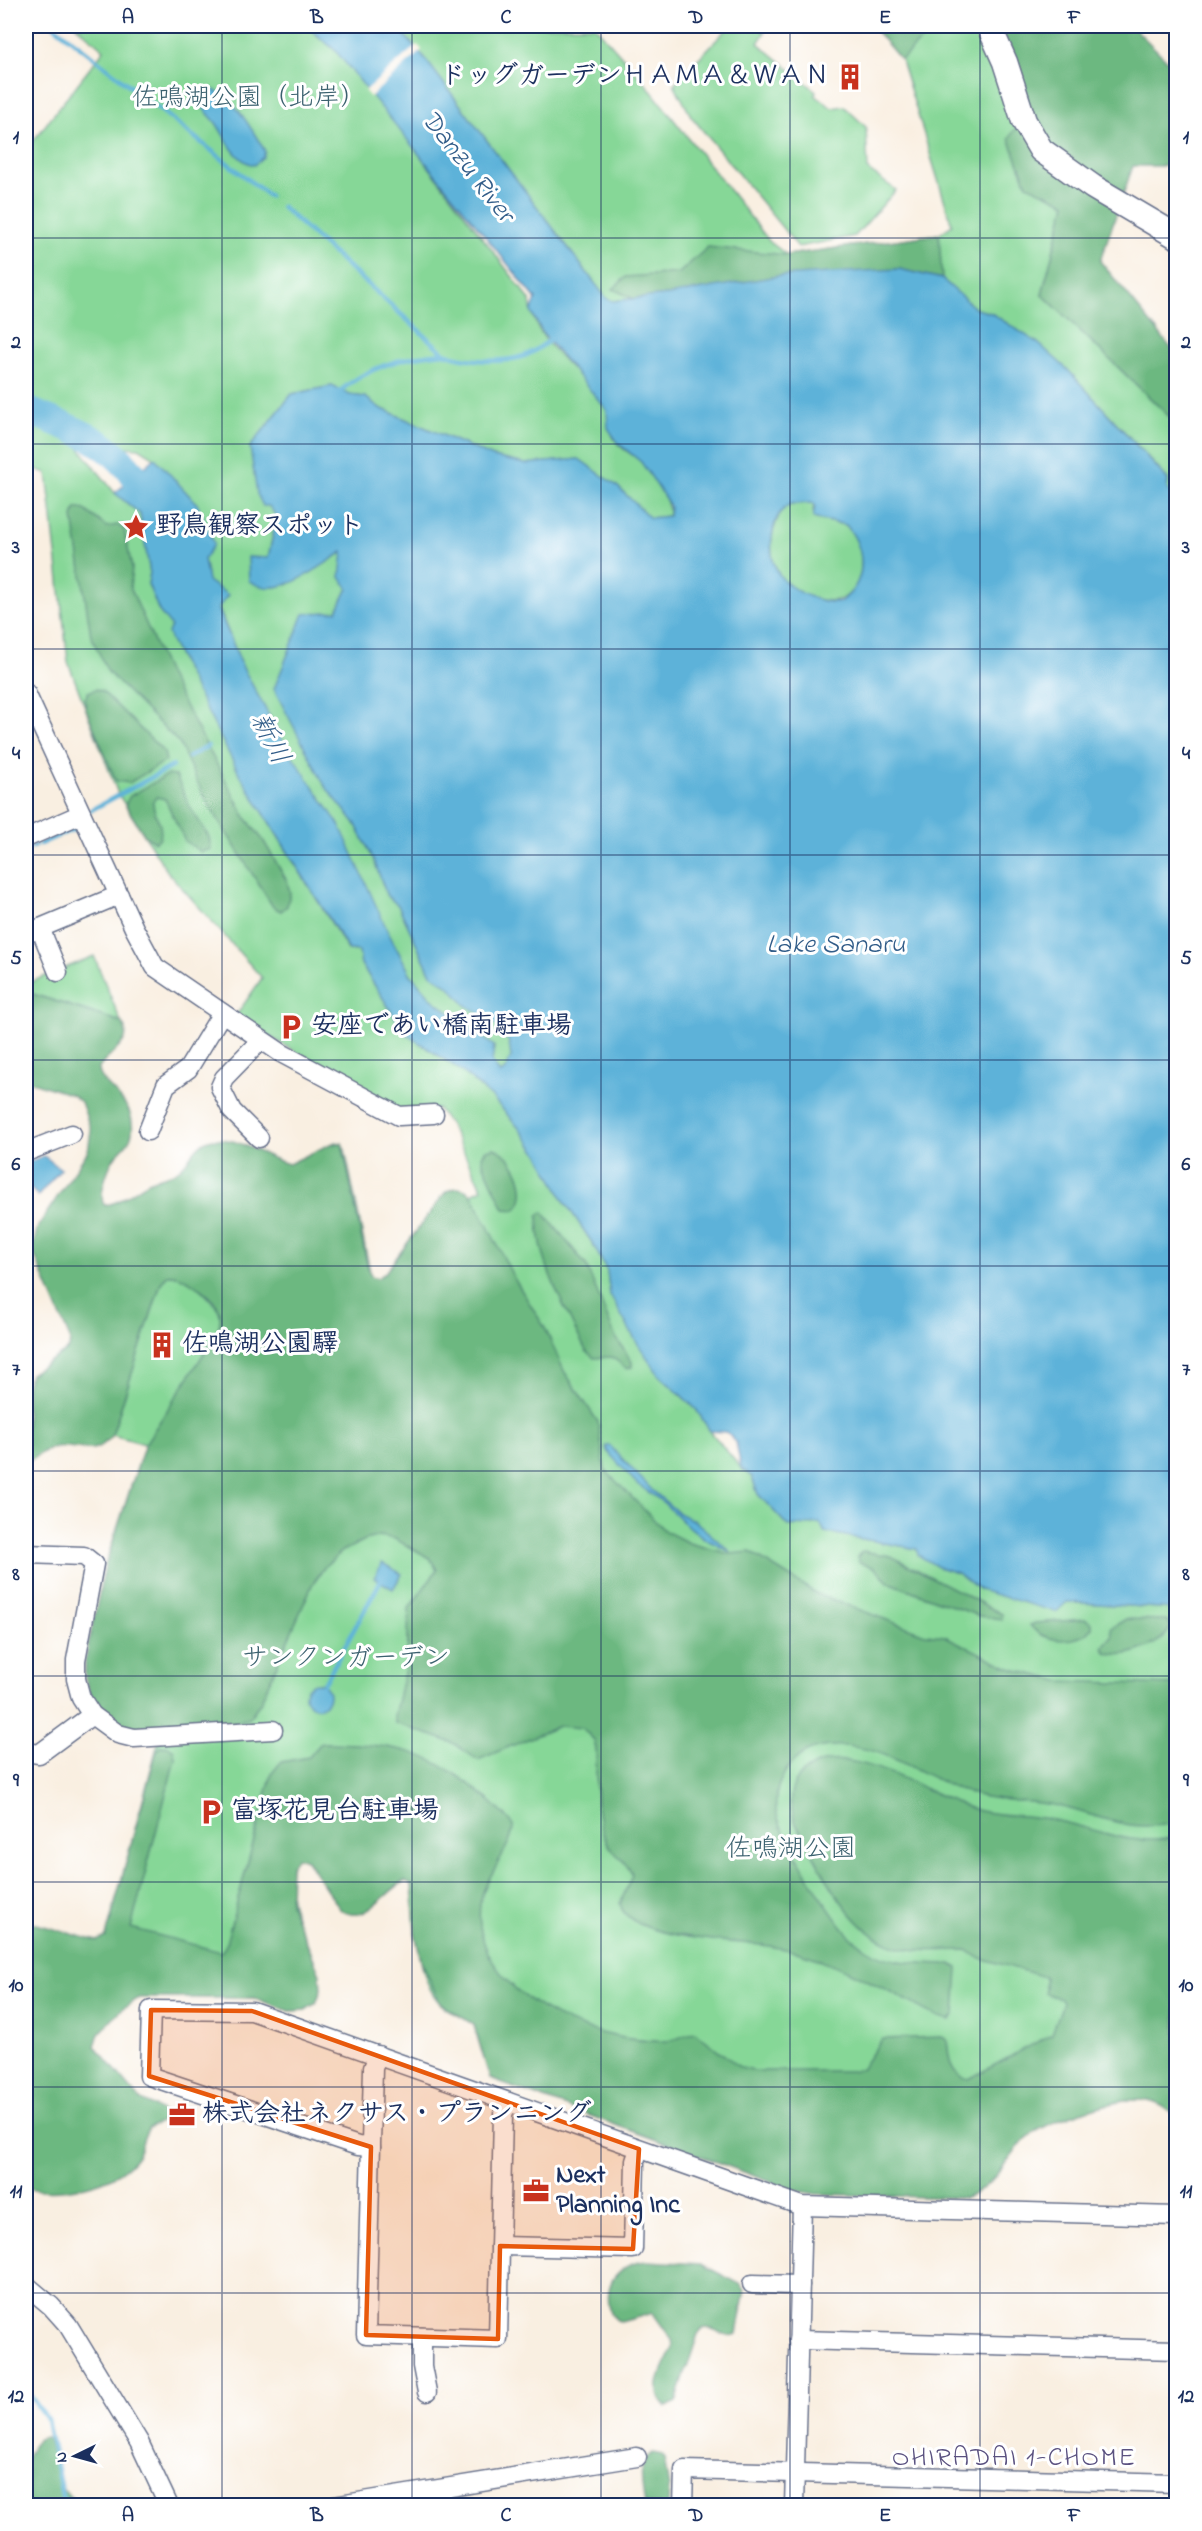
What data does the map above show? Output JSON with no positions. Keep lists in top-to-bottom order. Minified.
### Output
{"districts":["OHIRADAI 1-CHOME"],"water":["Danzu River","新川","Lake Sanaru"],"parks":["佐鳴湖公園（北岸）","サンクンガーデン","佐鳴湖公園"],"places":{"building":["ドッグガーデンＨＡＭＡ＆ＷＡＮ","佐鳴湖公園驛"],"place":["野鳥観察スポット"],"parking":["安座であい橋南駐車場","富塚花見台駐車場"],"office":["株式会社ネクサス・プランニング","Next Planning Inc"]},"north":"left","grid":{"columns":["A","B","C","D","E","F"],"rows":["1","2","3","4","5","6","7","8","9","10","11","12"]}}
